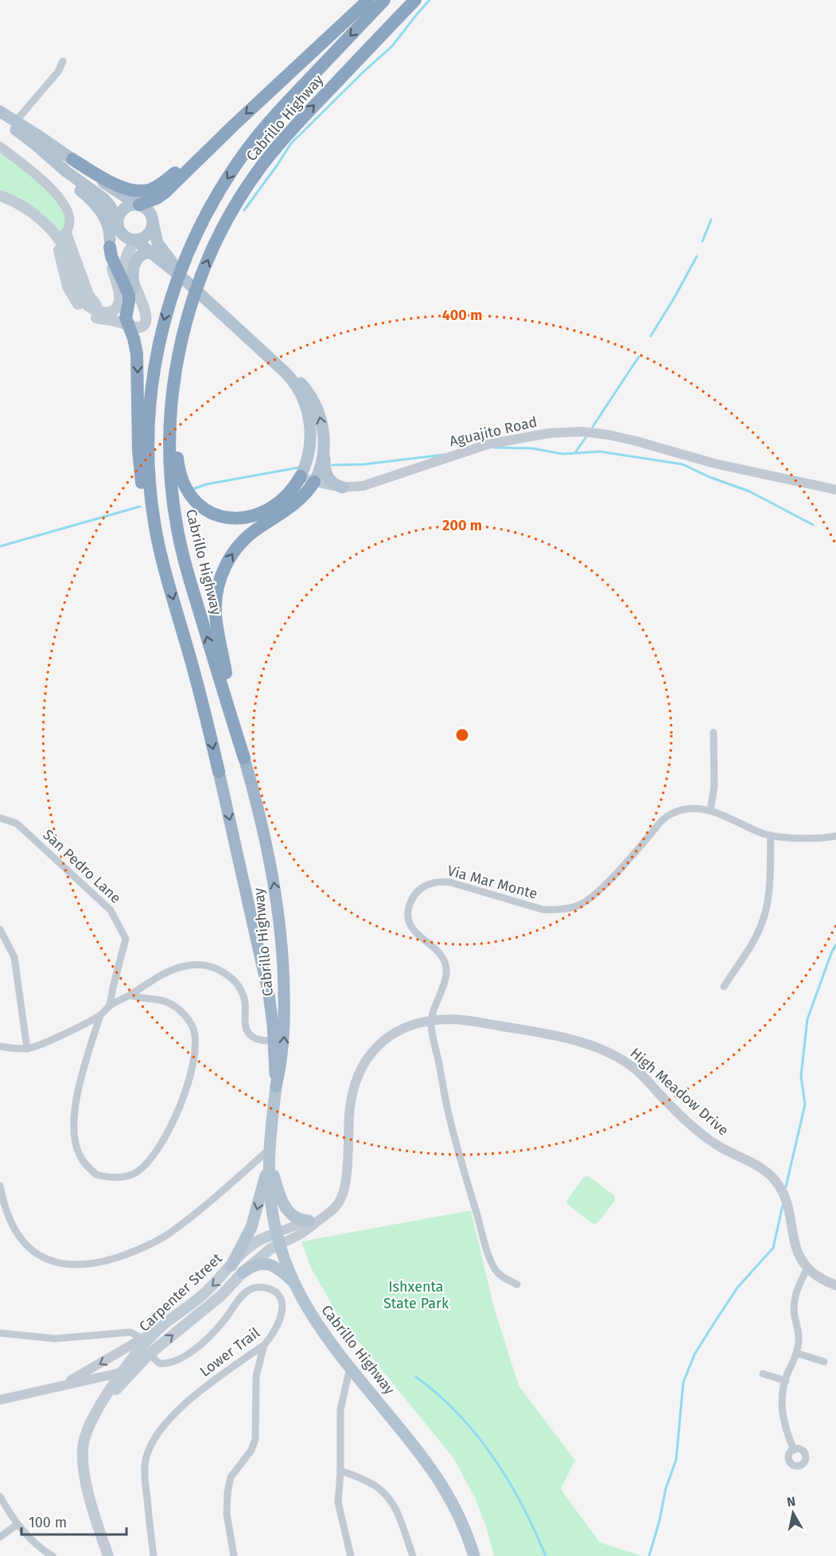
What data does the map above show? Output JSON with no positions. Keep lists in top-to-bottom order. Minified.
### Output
{"streets":{"highway":["Cabrillo Highway"],"main road":["Carpenter Street"],"street":["Aguajito Road","San Pedro Lane","Via Mar Monte","High Meadow Drive","Lower Trail"]},"crossings":[["Cabrillo Highway","Carpenter Street"],["Via Mar Monte","High Meadow Drive"],["Via Mar Monte","Carpenter Street"],["High Meadow Drive","Carpenter Street"],["Carpenter Street","Lower Trail"]],"parks":["Ishxenta State Park"],"scale_bar":"100 m","north":"top","rings":["400 m","200 m"]}
